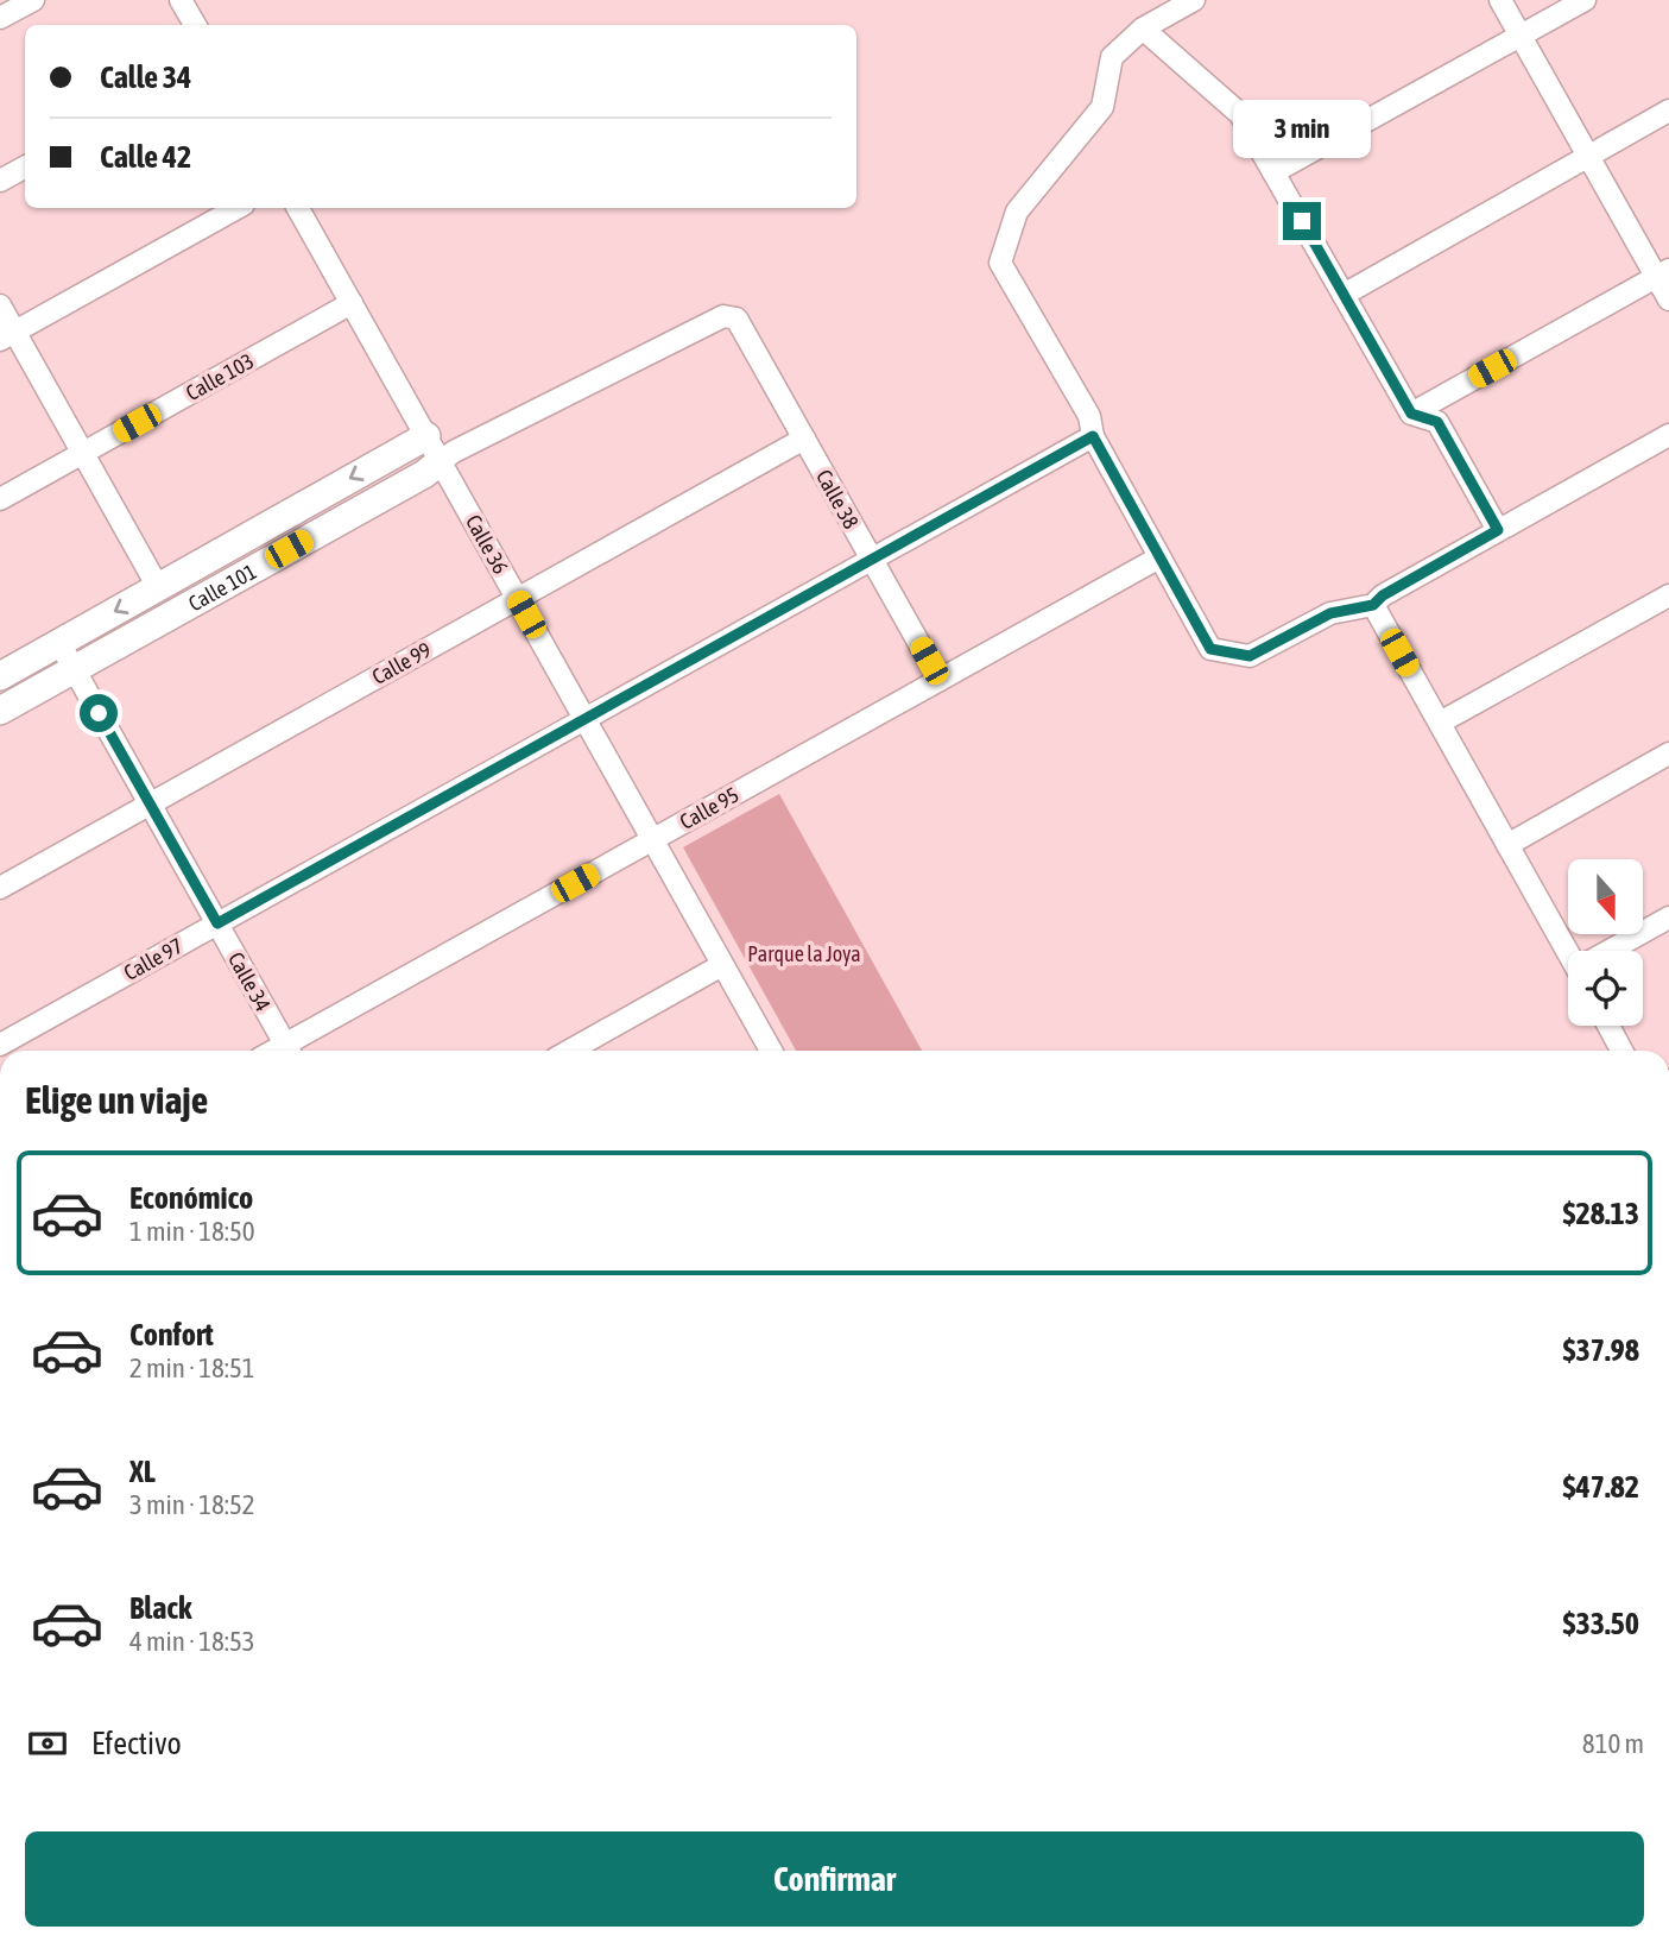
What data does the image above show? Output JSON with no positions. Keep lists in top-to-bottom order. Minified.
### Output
{"streets":{"street":["Calle 103","Calle 38","Calle 36","Calle 101","Calle 99","Calle 95","Calle 97","Calle 34"]},"crossings":[["Calle 103","Calle 36"],["Calle 38","Calle 36"],["Calle 38","Calle 101"],["Calle 38","Calle 99"],["Calle 38","Calle 95"],["Calle 38","Calle 97"],["Calle 36","Calle 101"],["Calle 36","Calle 99"],["Calle 36","Calle 95"],["Calle 36","Calle 97"],["Calle 101","Calle 34"],["Calle 99","Calle 34"],["Calle 97","Calle 34"]],"parks":["Parque la Joya"],"north":"bottom","page":{"banner":["Calle 34","Calle 42"],"bubble":"3 min","heading":"Elige un viaje","list":[{"name":"Económico","note":"1 min · 18:50","value":"$28.13"},{"name":"Confort","note":"2 min · 18:51","value":"$37.98"},{"name":"XL","note":"3 min · 18:52","value":"$47.82"},{"name":"Black","note":"4 min · 18:53","value":"$33.50"}],"pay":["Efectivo","810 m"],"buttons":"Confirmar"}}
